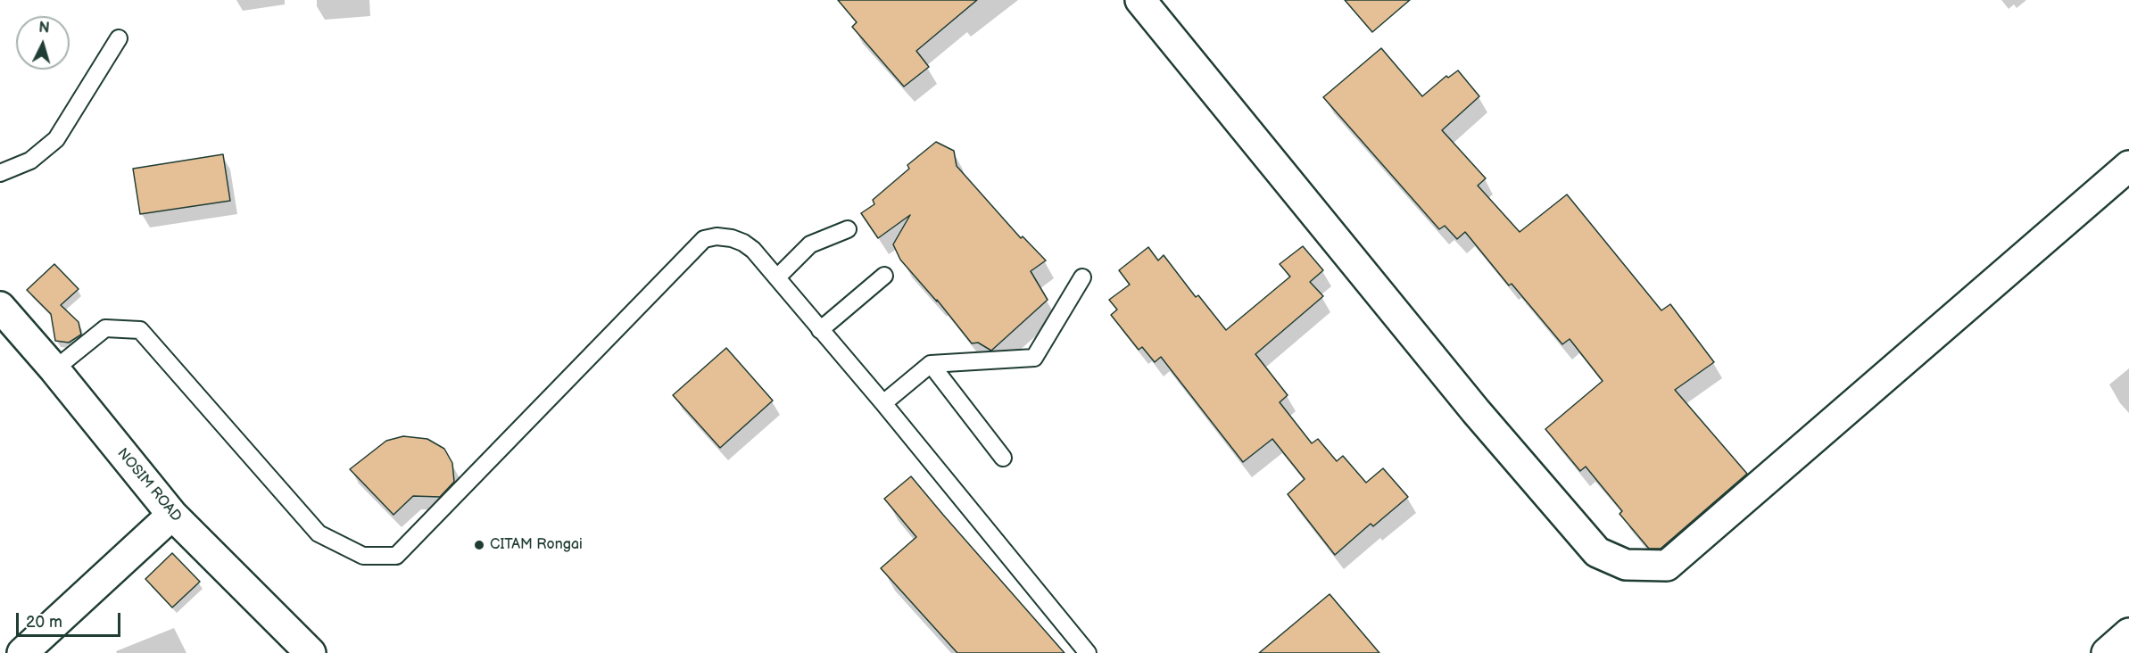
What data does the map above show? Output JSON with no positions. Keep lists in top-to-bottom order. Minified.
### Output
{"streets":{"main road":["NOSIM ROAD"]},"places":["CITAM Rongai"],"scale_bar":"20 m","north":"top"}
